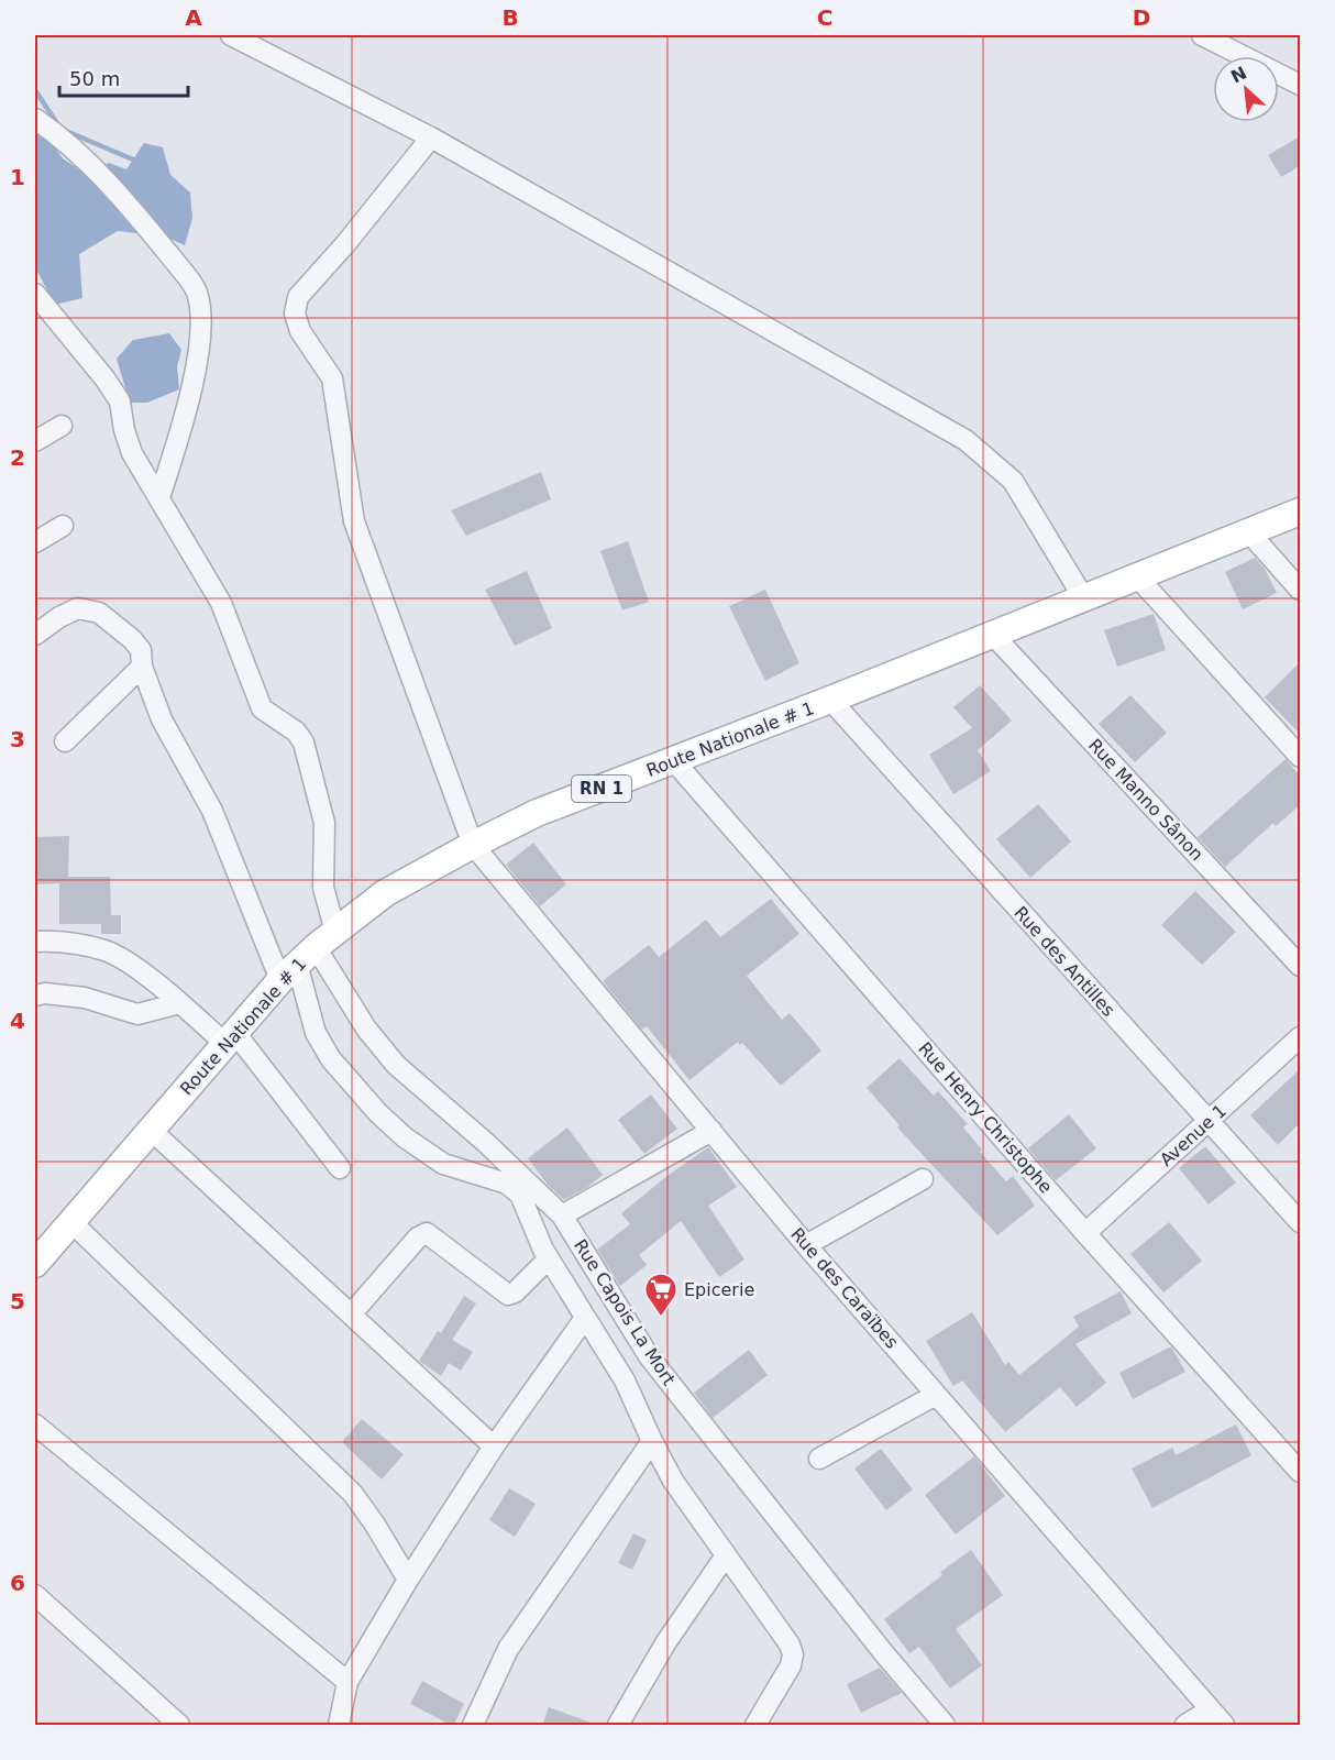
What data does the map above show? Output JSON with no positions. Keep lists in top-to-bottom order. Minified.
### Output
{"streets":{"main road":["Route Nationale # 1","RN 1"],"street":["Rue Manno Sânon","Rue des Antilles","Rue Henry Christophe","Avenue 1","Rue des Caraïbes","Rue Capois La Mort"]},"crossings":[["Route Nationale # 1","Rue Manno Sânon"],["Route Nationale # 1","Rue des Antilles"],["Route Nationale # 1","Rue Henry Christophe"],["Route Nationale # 1","Rue des Caraïbes"],["Route Nationale # 1","Rue Capois La Mort"],["Rue des Antilles","Avenue 1"],["Rue Henry Christophe","Avenue 1"]],"places":{"supermarket":["Epicerie"]},"scale_bar":"50 m","north":"top left","grid":{"columns":["A","B","C","D"],"rows":["1","2","3","4","5","6"]}}
